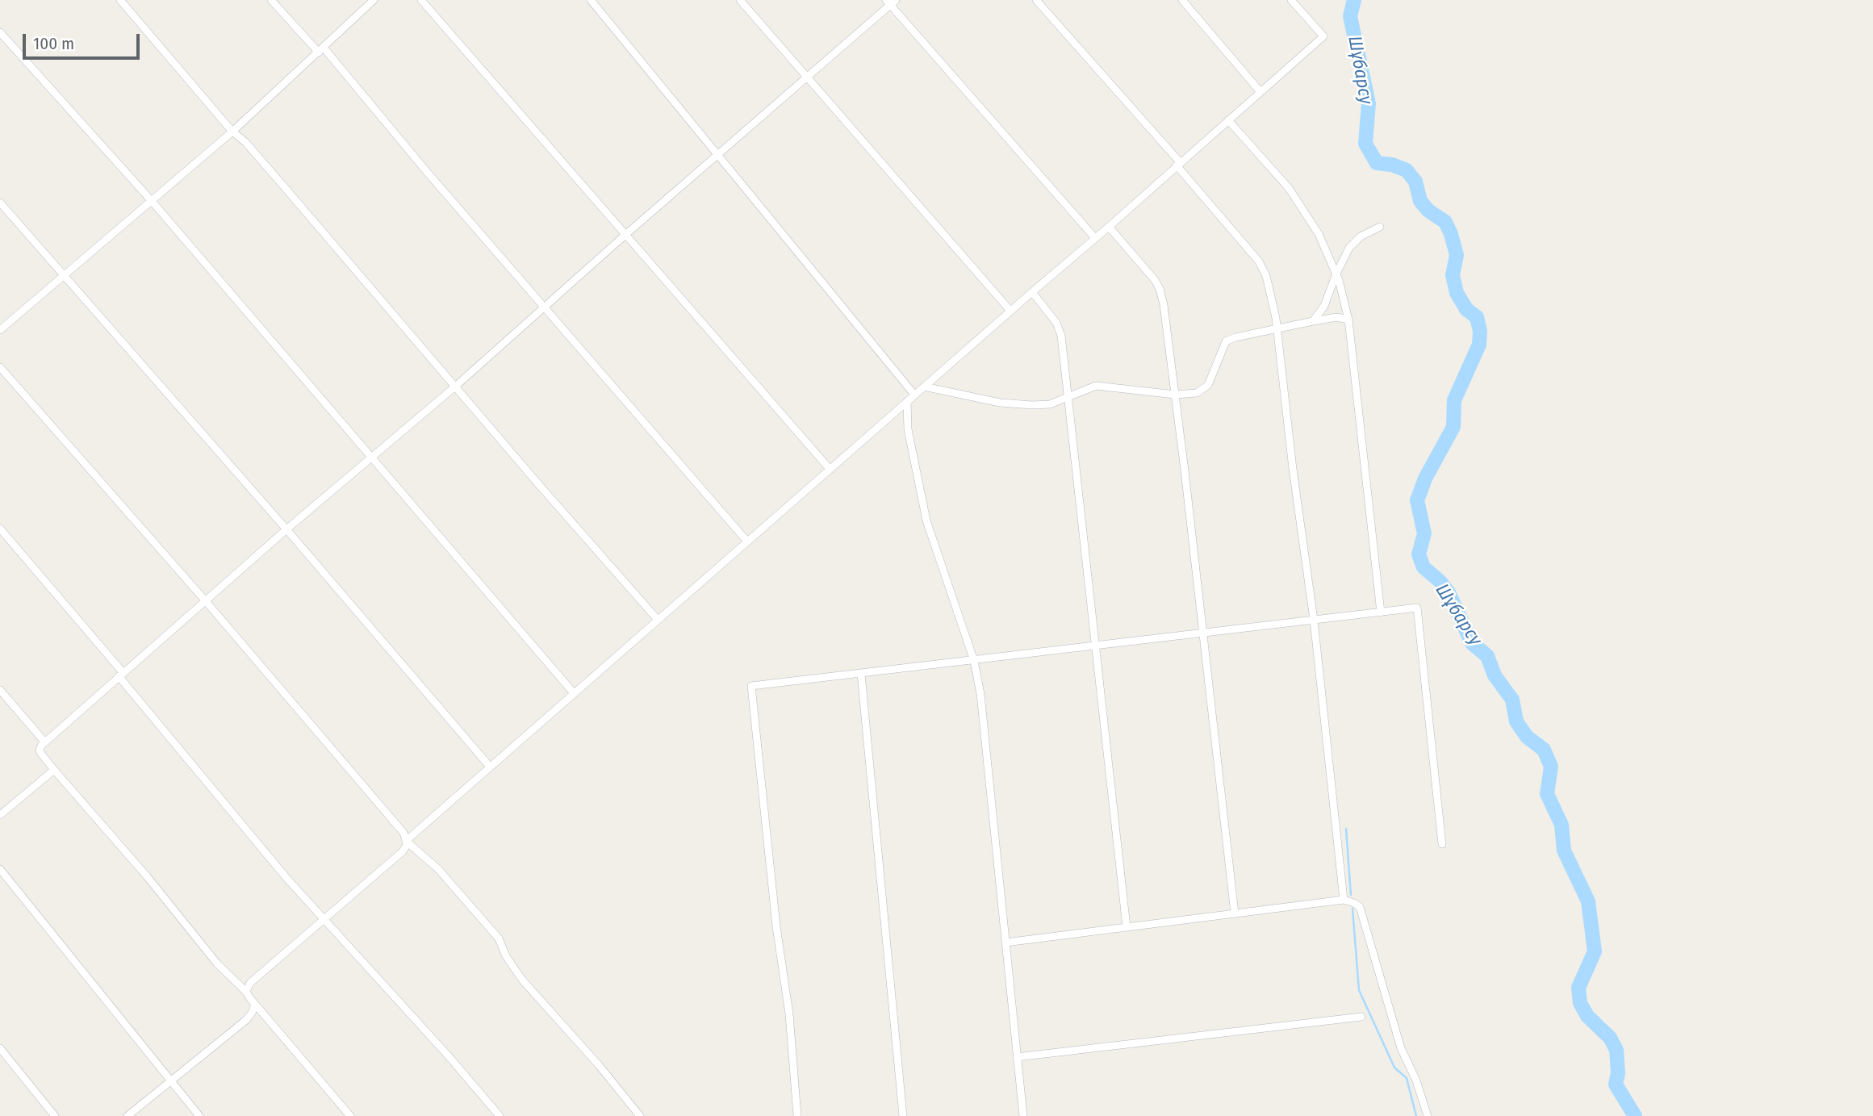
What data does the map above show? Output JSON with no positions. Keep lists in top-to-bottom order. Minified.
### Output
{"water":["Шұбарсу"],"scale_bar":"100 m"}
